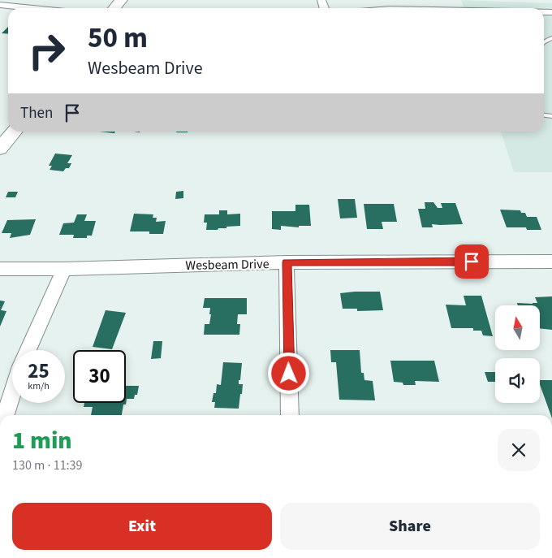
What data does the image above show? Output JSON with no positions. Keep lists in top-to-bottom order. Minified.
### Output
{"streets":{"street":["Wesbeam Drive"]},"north":"top","page":{"turn":["50 m","Wesbeam Drive"],"then":"Then","speed":"25 km/h","limit":"30","heading":["1 min","130 m · 11:39"],"buttons":["Exit","Share"]}}
